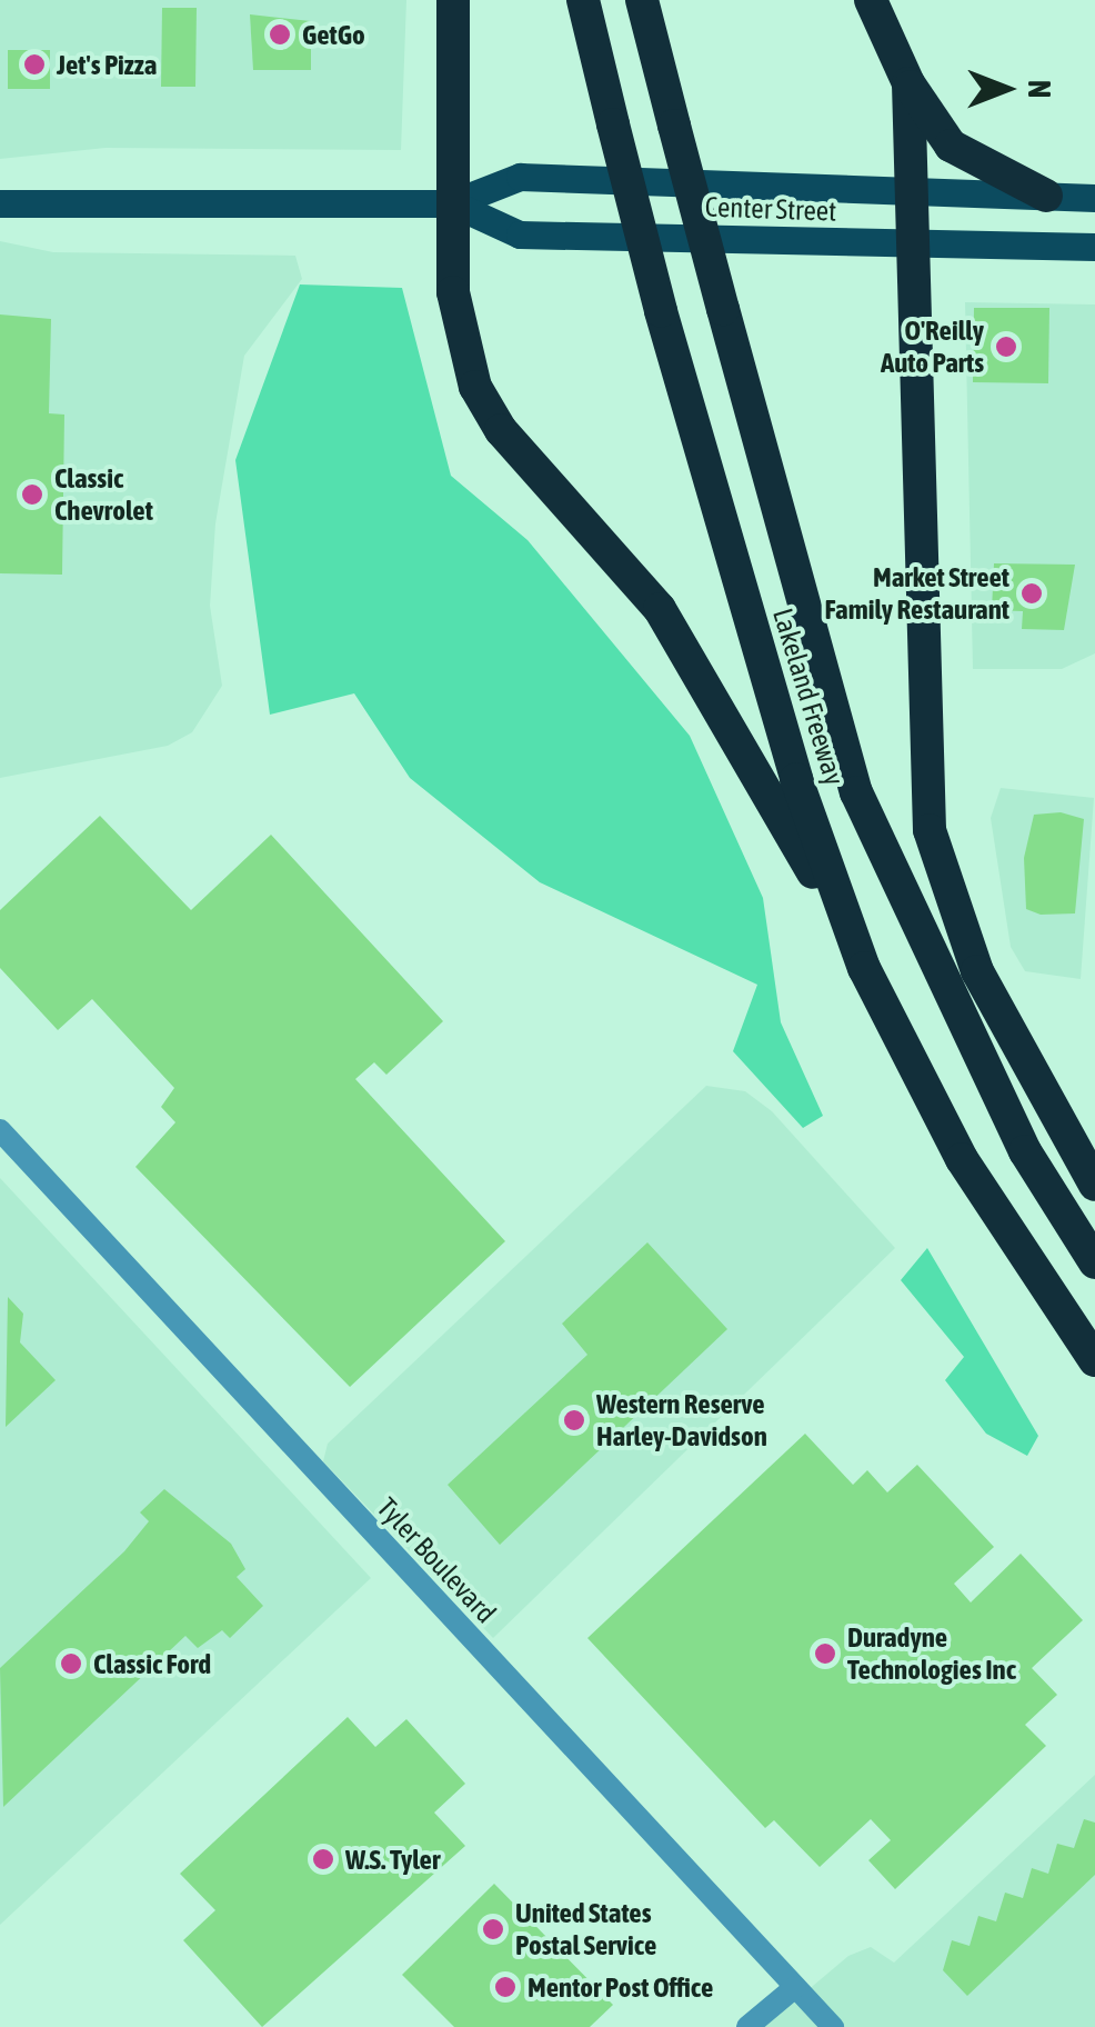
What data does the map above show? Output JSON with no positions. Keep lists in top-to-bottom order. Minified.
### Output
{"streets":{"highway":["Lakeland Freeway"],"main road":["Center Street"],"street":["Tyler Boulevard"]},"places":["GetGo","Jet's Pizza","O'Reilly Auto Parts","Classic Chevrolet","Market Street Family Restaurant","Western Reserve Harley-Davidson","Duradyne Technologies Inc","Classic Ford","W.S. Tyler","United States Postal Service","Mentor Post Office"],"north":"right"}
